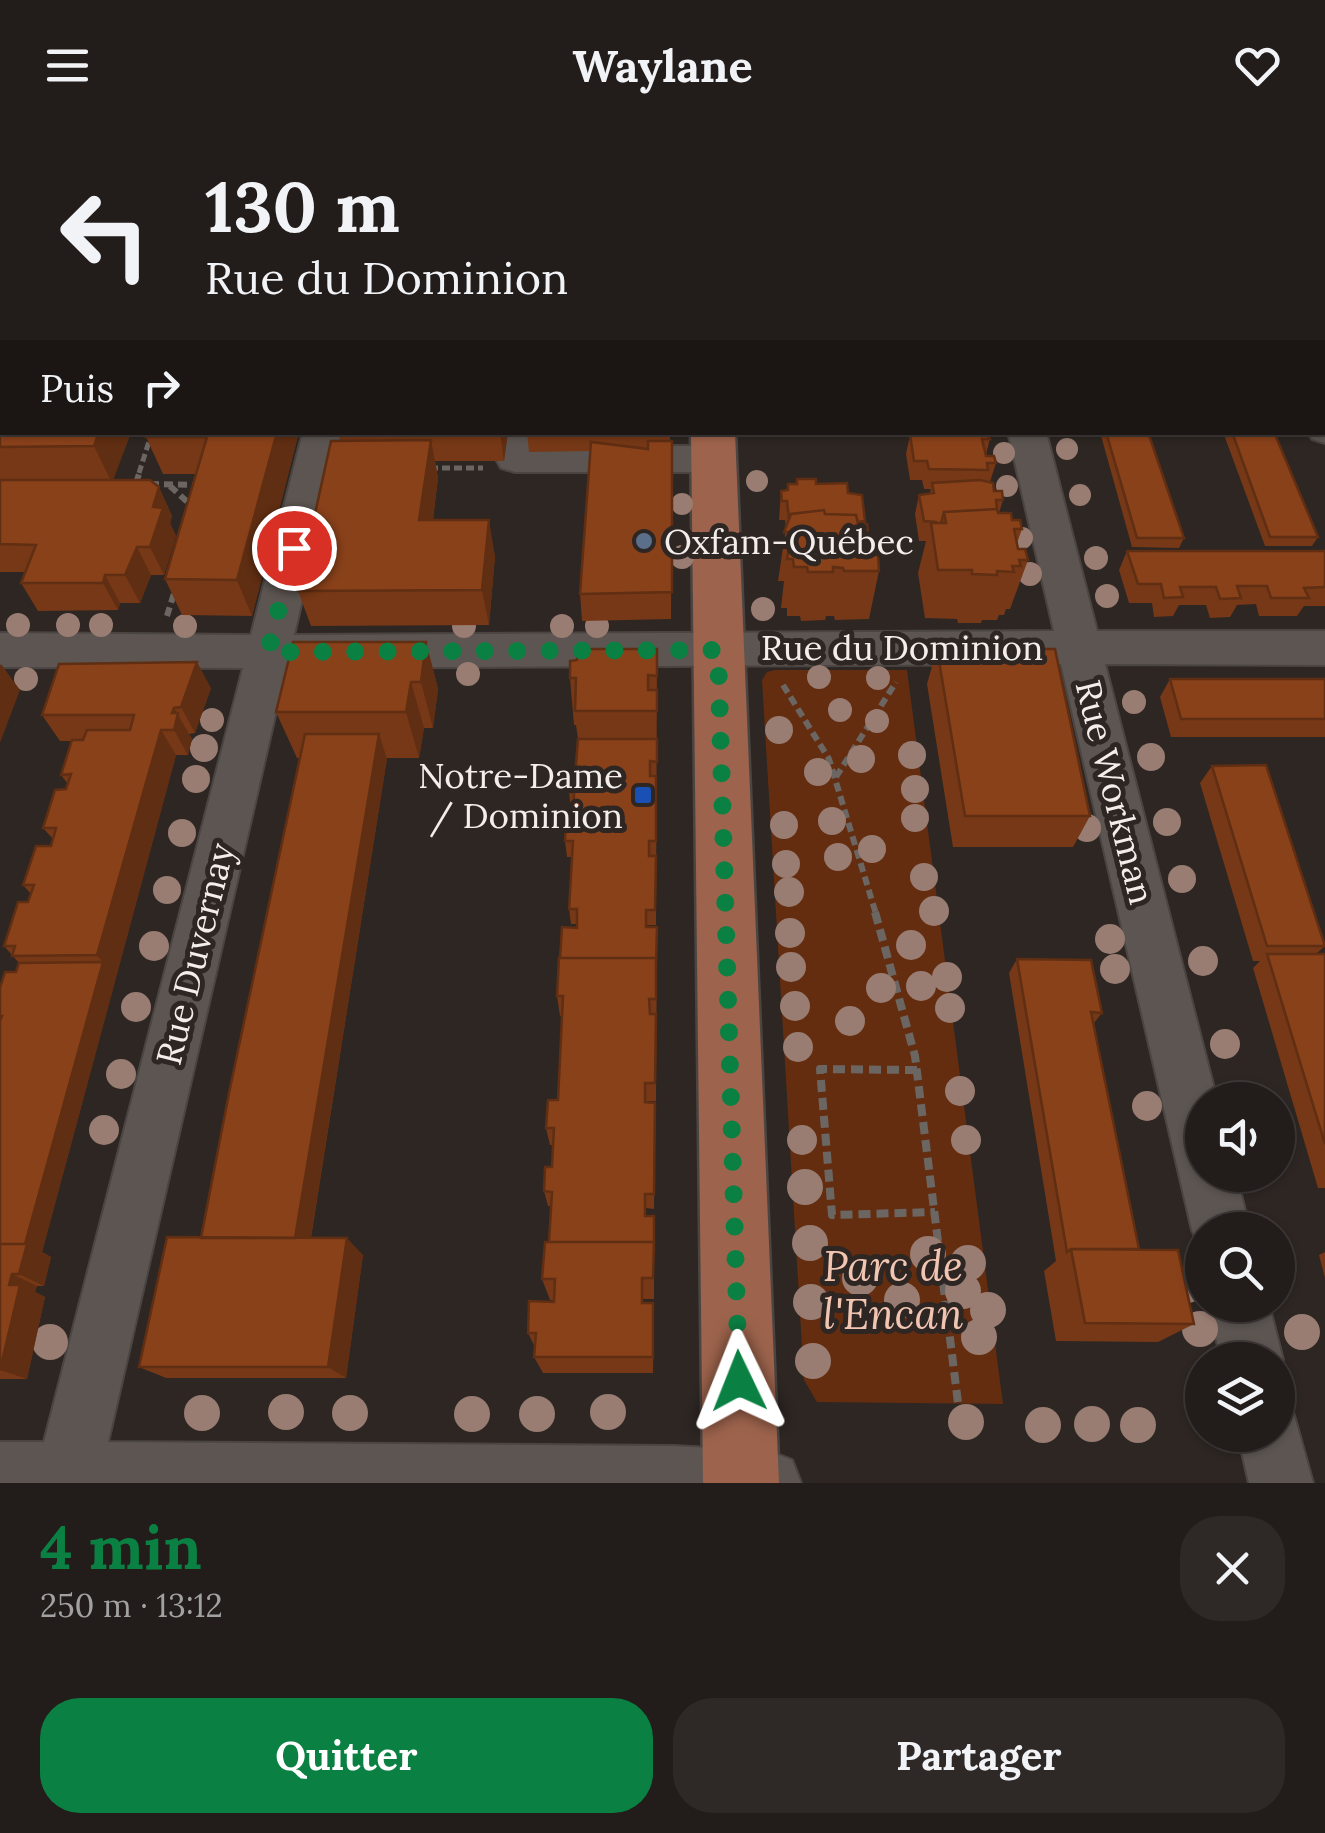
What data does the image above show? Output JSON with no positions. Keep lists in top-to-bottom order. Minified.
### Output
{"streets":{"street":["Rue du Dominion","Rue Workman","Rue Duvernay"]},"crossings":[["Rue du Dominion","Rue Workman"],["Rue du Dominion","Rue Duvernay"]],"parks":["Parc de l'Encan"],"places":{"other":["Oxfam-Québec"],"transit":["Notre-Dame / Dominion"]},"page":{"header":"Waylane","turn":["130 m","Rue du Dominion"],"then":"Puis","heading":["4 min","250 m · 13:12"],"buttons":["Quitter","Partager"]}}
